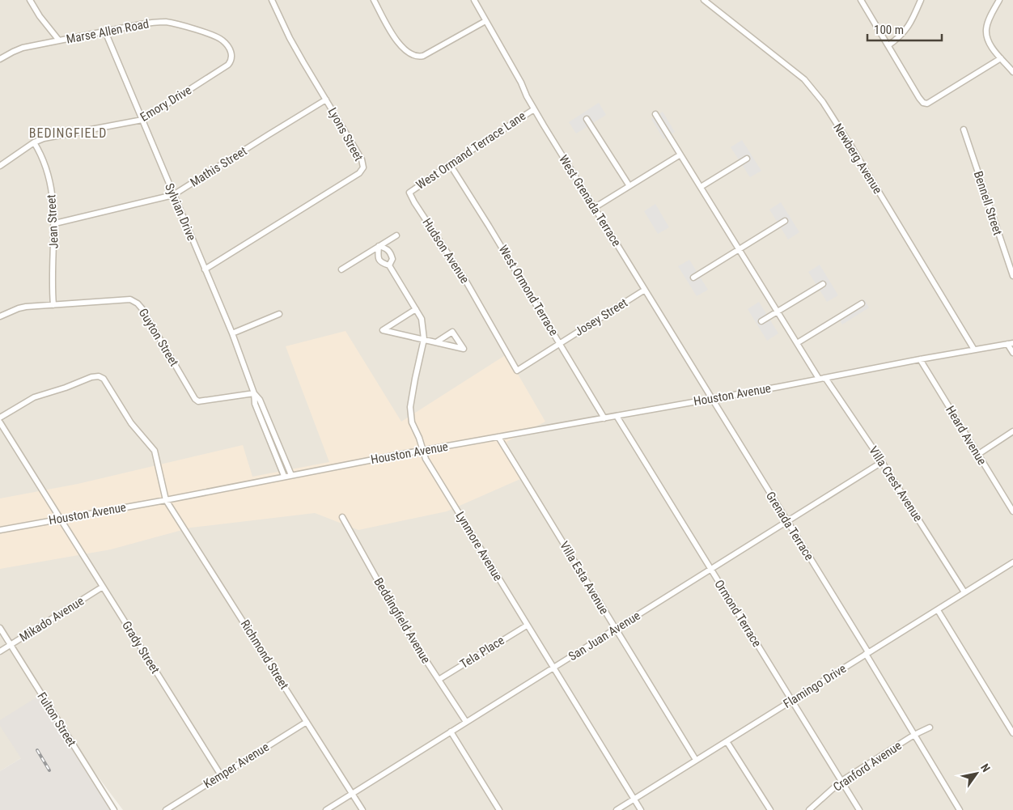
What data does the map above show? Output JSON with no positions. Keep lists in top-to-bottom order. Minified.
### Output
{"streets":{"street":["Marse Allen Road","Emory Drive","Lyons Street","West Ormand Terrace Lane","Newberg Avenue","Mathis Street","West Grenada Terrace","Bennell Street","Sylvian Drive","Jean Street","Hudson Avenue","West Ormond Terrace","Josey Street","Guyton Street","Houston Avenue","Heard Avenue","Villa Crest Avenue","Grenada Terrace","Lynmore Avenue","Villa Esta Avenue","Ormond Terrace","Mikado Avenue","Beddingfield Avenue","San Juan Avenue","Grady Street","Tela Place","Richmond Street","Flamingo Drive","Fulton Street","Kemper Avenue","Cranford Avenue"]},"crossings":[["Marse Allen Road","Emory Drive"],["Marse Allen Road","Sylvian Drive"],["Emory Drive","Sylvian Drive"],["Emory Drive","Jean Street"],["Lyons Street","Mathis Street"],["Lyons Street","Sylvian Drive"],["West Ormand Terrace Lane","West Grenada Terrace"],["West Ormand Terrace Lane","Hudson Avenue"],["West Ormand Terrace Lane","West Ormond Terrace"],["Newberg Avenue","Houston Avenue"],["Mathis Street","Sylvian Drive"],["Mathis Street","Jean Street"],["West Grenada Terrace","Josey Street"],["West Grenada Terrace","Houston Avenue"],["West Grenada Terrace","Grenada Terrace"],["Sylvian Drive","Guyton Street"],["Sylvian Drive","Houston Avenue"],["Jean Street","Guyton Street"],["Hudson Avenue","Josey Street"],["West Ormond Terrace","Josey Street"],["West Ormond Terrace","Houston Avenue"],["Houston Avenue","Heard Avenue"],["Houston Avenue","Villa Crest Avenue"],["Houston Avenue","Grenada Terrace"],["Houston Avenue","Lynmore Avenue"],["Houston Avenue","Villa Esta Avenue"],["Houston Avenue","Ormond Terrace"],["Houston Avenue","Grady Street"],["Houston Avenue","Richmond Street"],["Villa Crest Avenue","San Juan Avenue"],["Villa Crest Avenue","Flamingo Drive"],["Grenada Terrace","San Juan Avenue"],["Grenada Terrace","Flamingo Drive"],["Grenada Terrace","Cranford Avenue"],["Lynmore Avenue","San Juan Avenue"],["Lynmore Avenue","Tela Place"],["Lynmore Avenue","Flamingo Drive"],["Villa Esta Avenue","San Juan Avenue"],["Villa Esta Avenue","Flamingo Drive"],["Ormond Terrace","San Juan Avenue"],["Ormond Terrace","Flamingo Drive"],["Ormond Terrace","Cranford Avenue"],["Mikado Avenue","Grady Street"],["Mikado Avenue","Fulton Street"],["Beddingfield Avenue","San Juan Avenue"],["Beddingfield Avenue","Tela Place"],["San Juan Avenue","Richmond Street"],["Grady Street","Kemper Avenue"],["Richmond Street","Kemper Avenue"]],"districts":["BEDINGFIELD"],"scale_bar":"100 m","north":"top right"}
